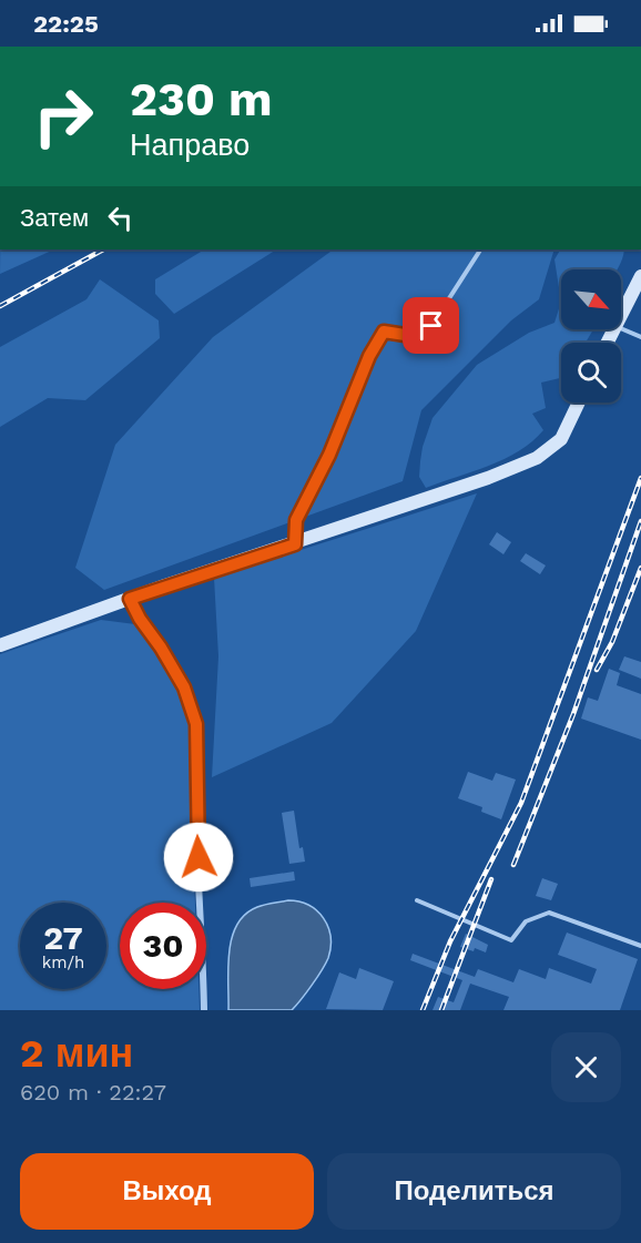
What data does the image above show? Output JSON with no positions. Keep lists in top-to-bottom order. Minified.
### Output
{"north":"bottom right","page":{"status":"22:25","turn":["230 m","Направо"],"then":"Затем","speed":"27 km/h","limit":"30","heading":["2 мин","620 m · 22:27"],"buttons":["Выход","Поделиться"]}}
